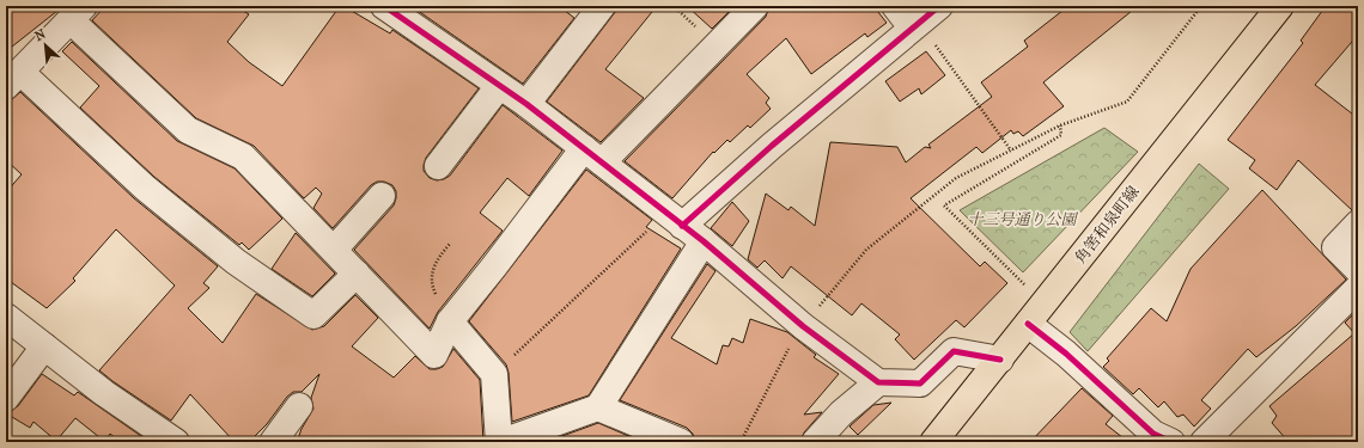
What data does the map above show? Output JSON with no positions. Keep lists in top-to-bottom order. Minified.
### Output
{"streets":{"main road":["角筈和泉町線"]},"parks":["十三号通り公園"],"north":"top left"}
